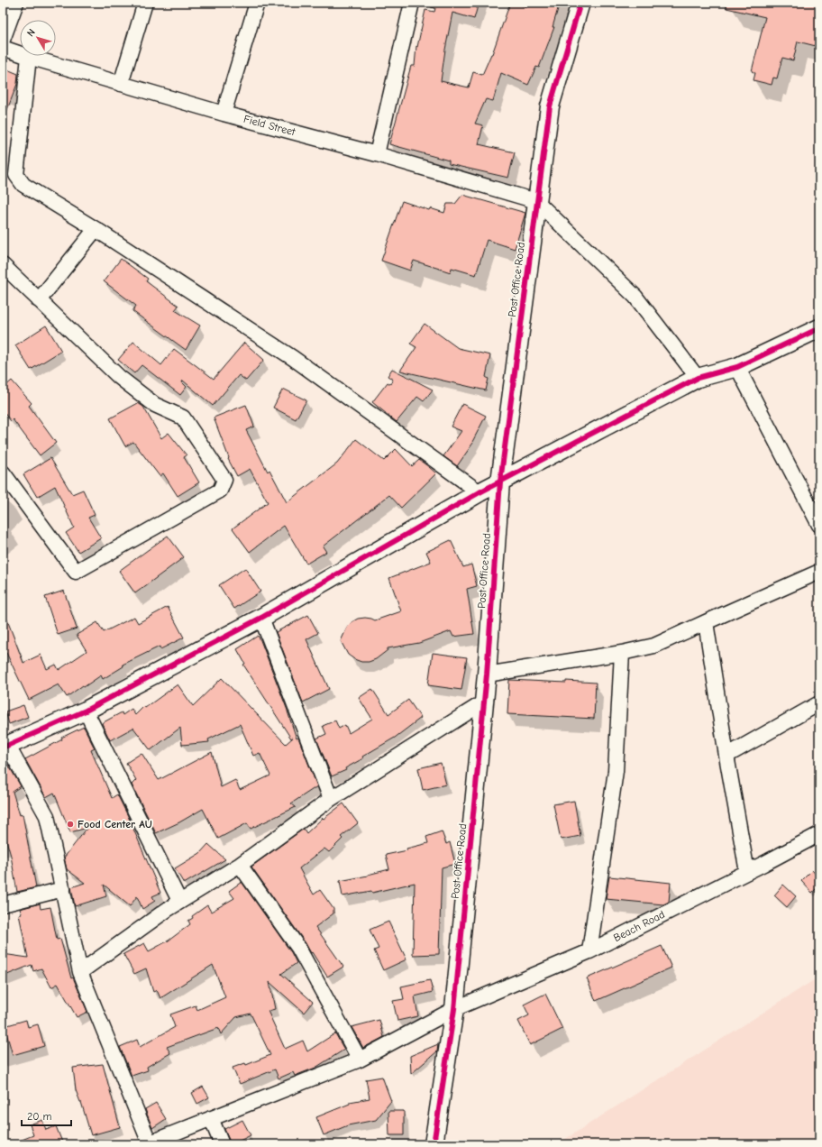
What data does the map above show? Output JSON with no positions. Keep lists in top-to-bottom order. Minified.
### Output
{"streets":{"street":["Field Street","Post Office Road","Beach Road"]},"crossings":[["Field Street","Post Office Road"],["Post Office Road","Beach Road"]],"places":["Food Center AU"],"scale_bar":"20 m","north":"top left"}
